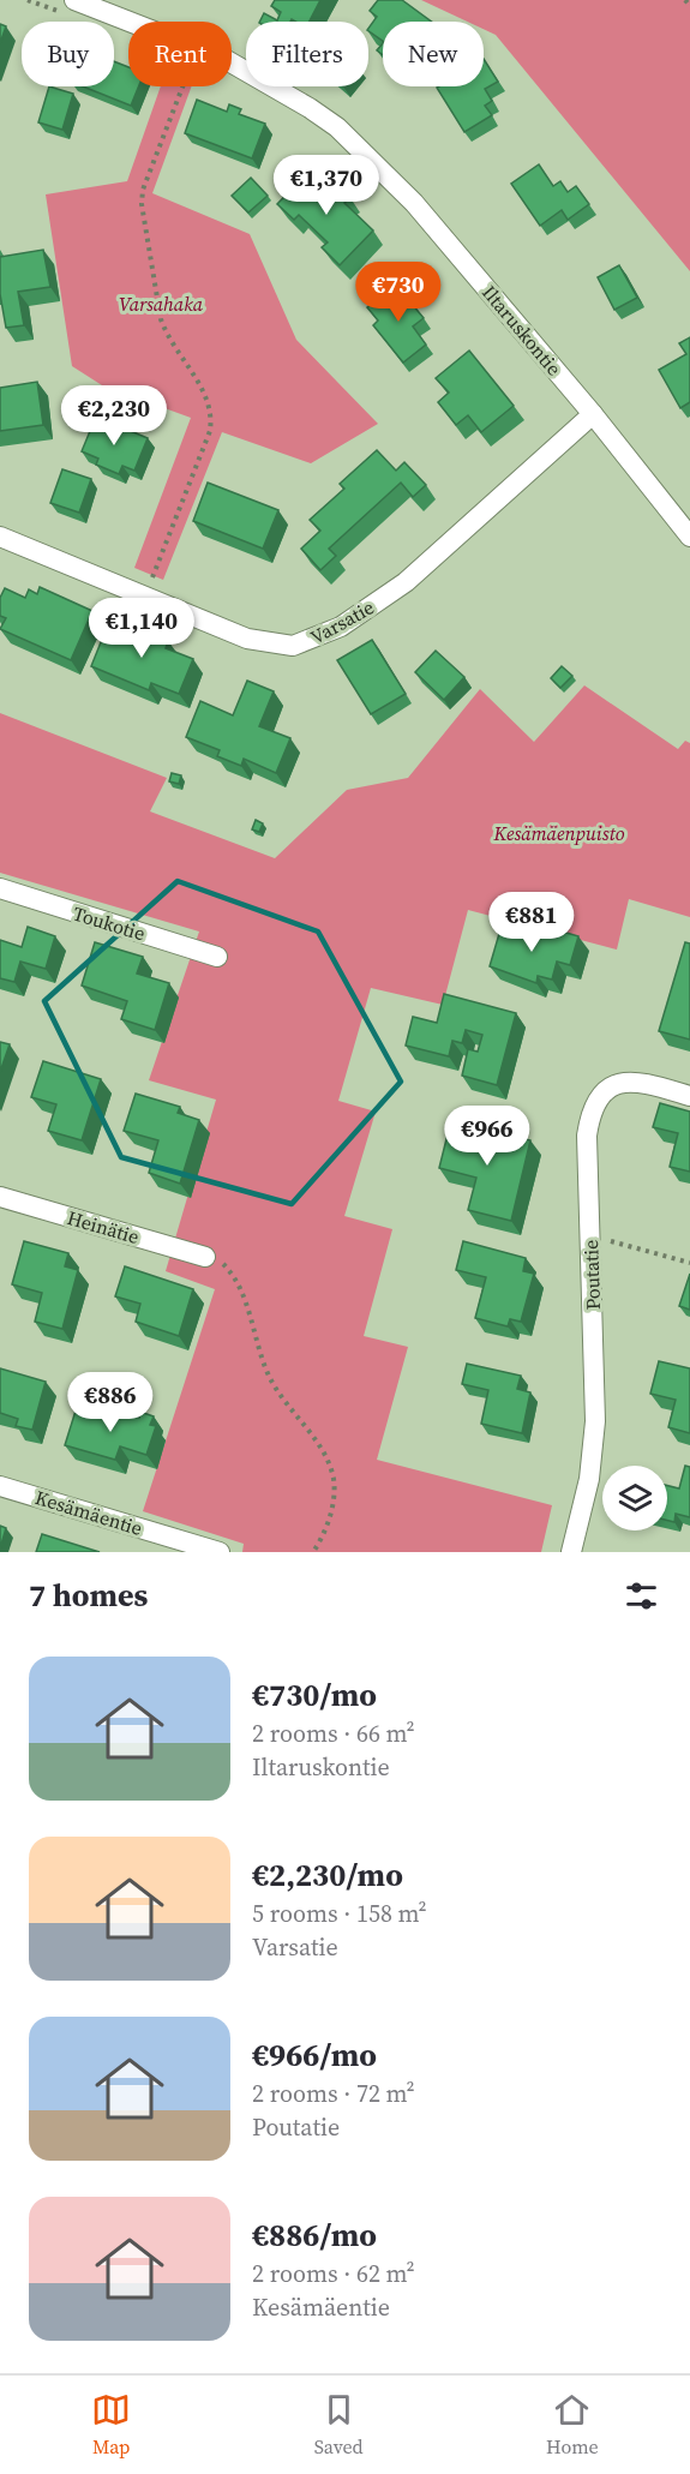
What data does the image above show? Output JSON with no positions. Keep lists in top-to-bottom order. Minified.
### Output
{"streets":{"street":["Iltaruskontie","Varsatie","Toukotie","Heinätie","Poutatie","Kesämäentie"]},"crossings":[["Iltaruskontie","Varsatie"]],"parks":["Varsahaka","Kesämäenpuisto"],"page":{"chip":["Buy","Rent","Filters","New"],"price":["€1,370","€730","€2,230","€1,140","€881","€966","€886"],"heading":"7 homes","list":[{"name":"€730/mo","note":"2 rooms · 66 m² · Iltaruskontie"},{"name":"€2,230/mo","note":"5 rooms · 158 m² · Varsatie"},{"name":"€966/mo","note":"2 rooms · 72 m² · Poutatie"},{"name":"€886/mo","note":"2 rooms · 62 m² · Kesämäentie"}],"tabs":["Map","Saved","Home"]}}
